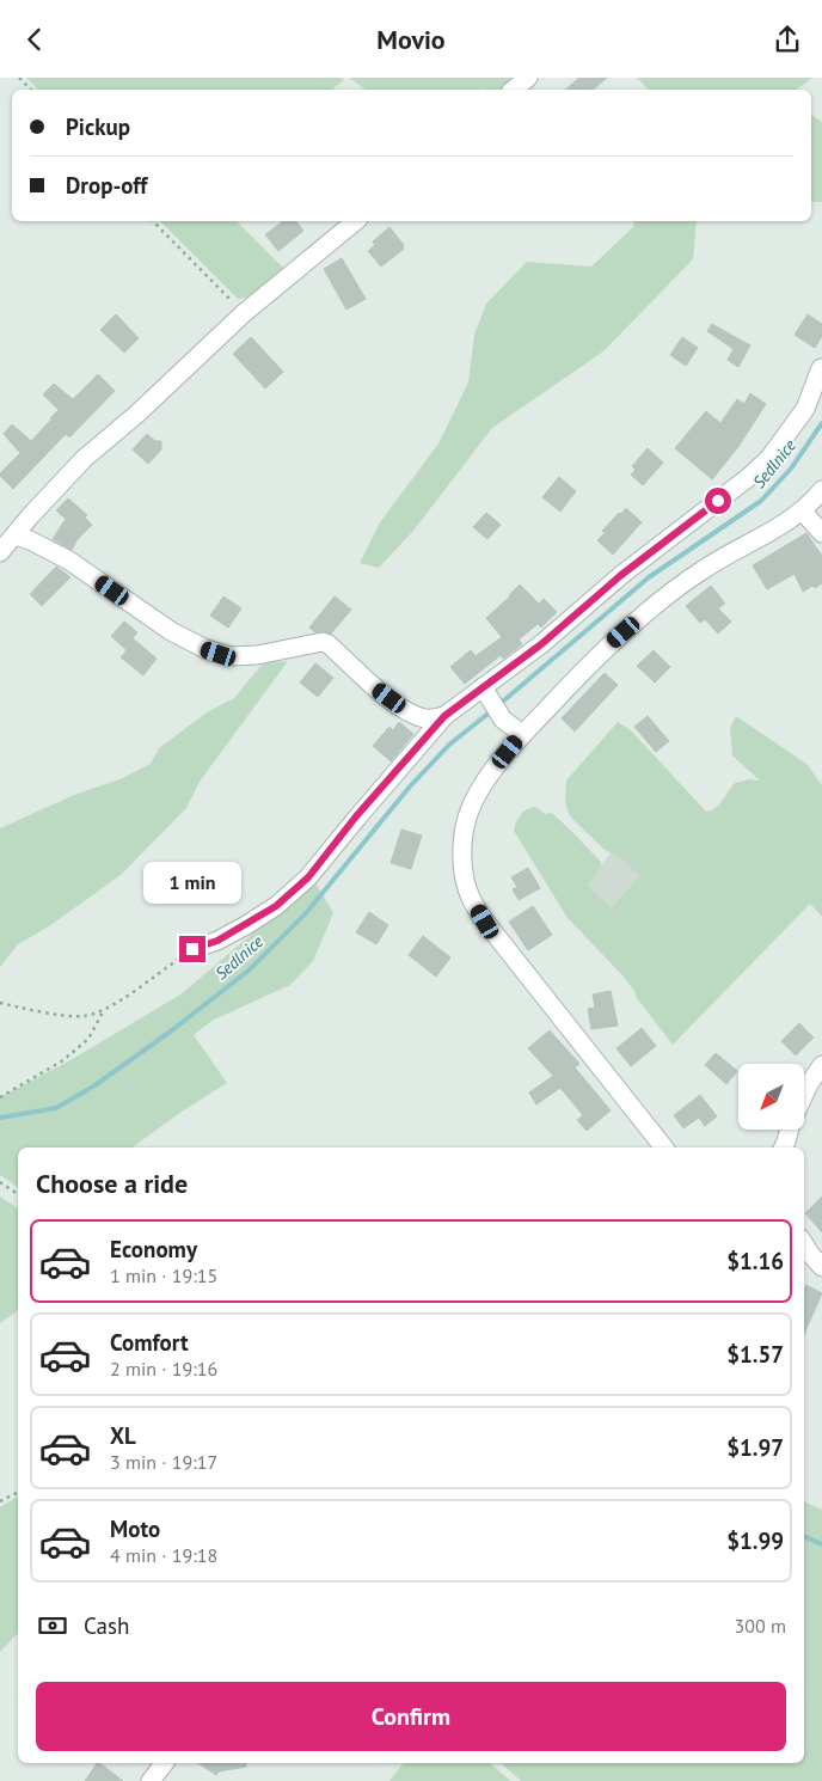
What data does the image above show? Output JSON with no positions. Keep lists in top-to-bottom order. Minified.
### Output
{"water":["Sedlnice"],"north":"bottom left","page":{"header":"Movio","banner":["Pickup","Drop-off"],"bubble":"1 min","heading":"Choose a ride","list":[{"name":"Economy","note":"1 min · 19:15","value":"$1.16"},{"name":"Comfort","note":"2 min · 19:16","value":"$1.57"},{"name":"XL","note":"3 min · 19:17","value":"$1.97"},{"name":"Moto","note":"4 min · 19:18","value":"$1.99"}],"pay":["Cash","300 m"],"buttons":"Confirm"}}
